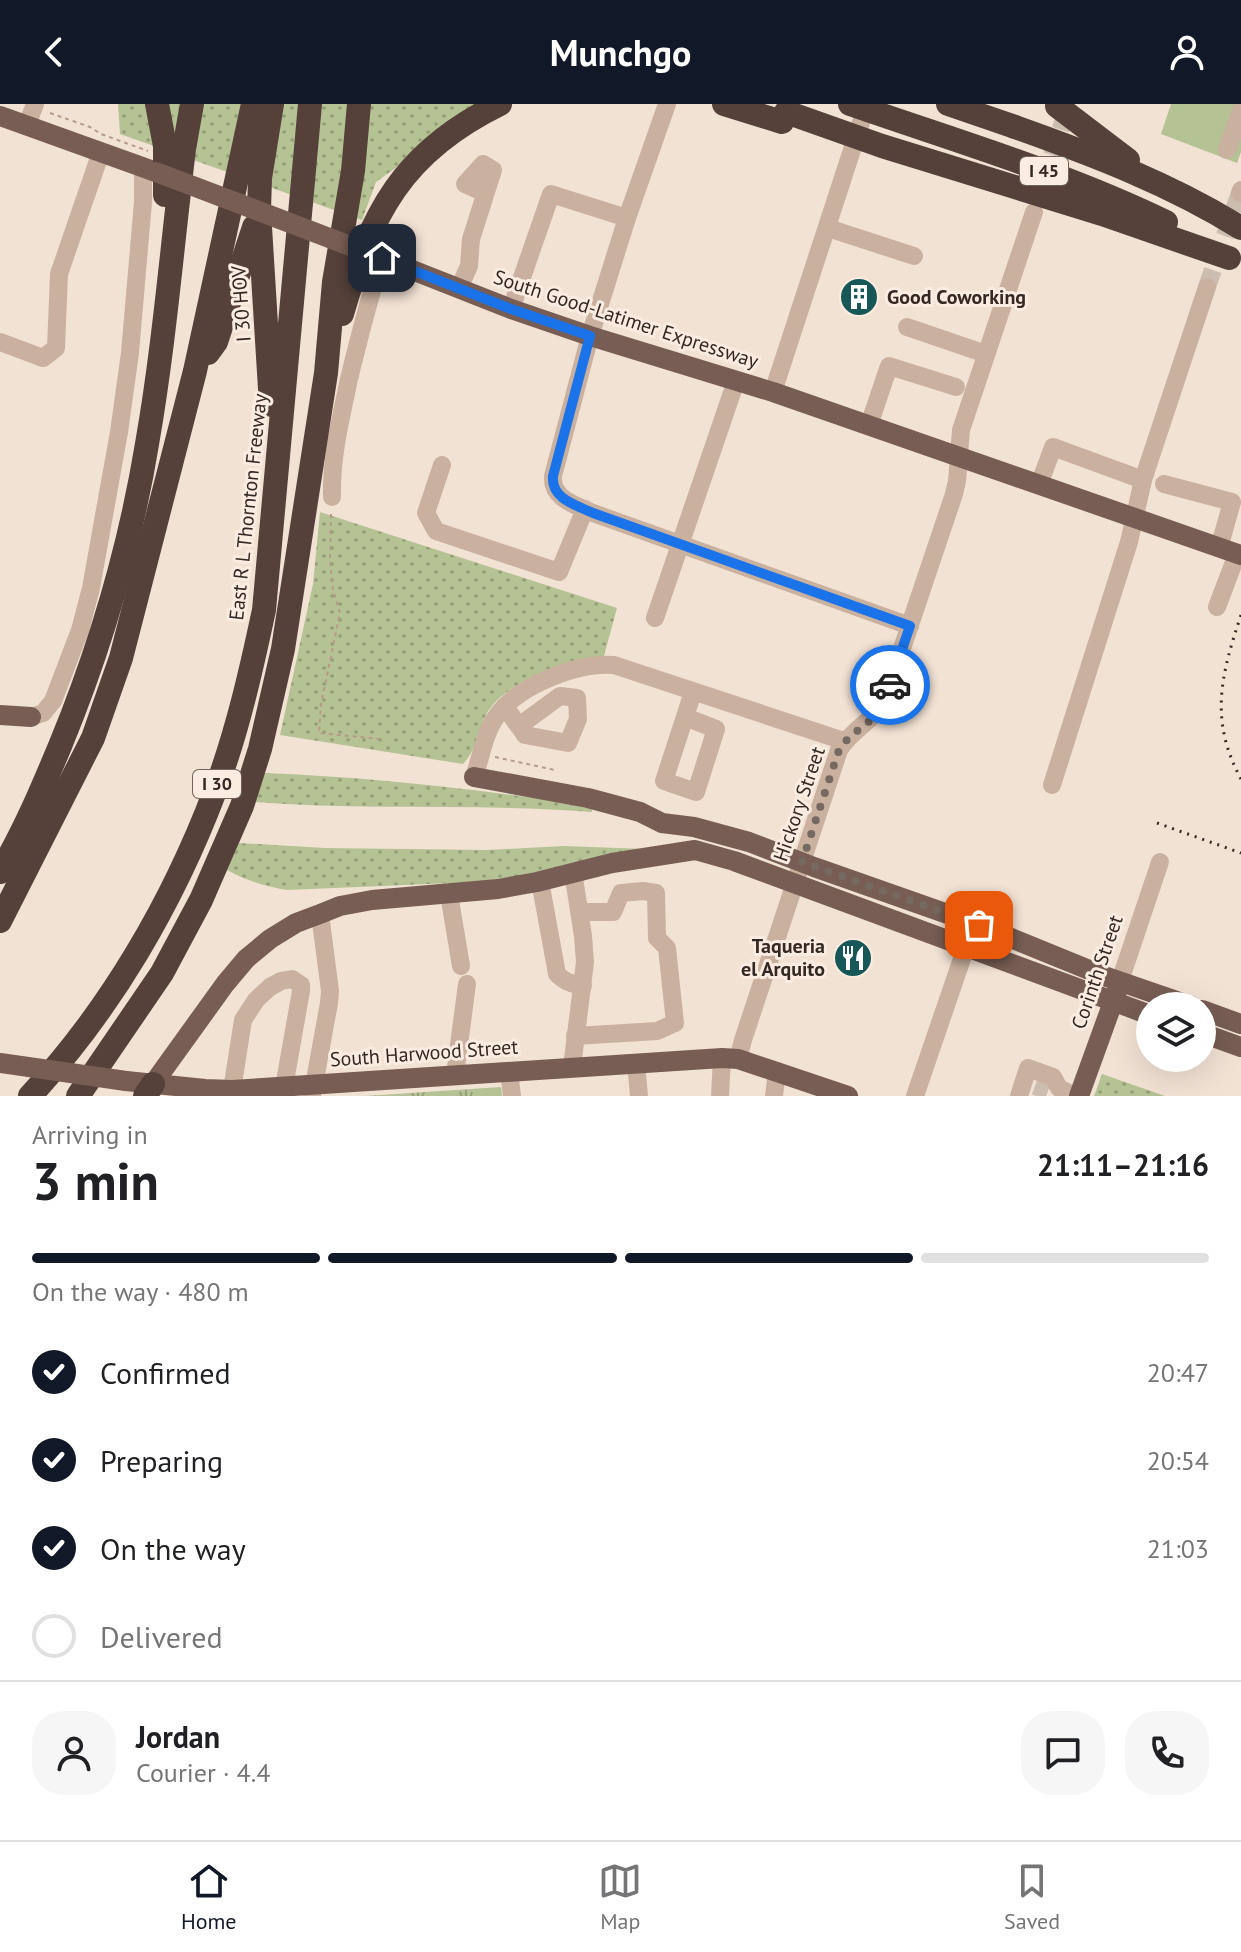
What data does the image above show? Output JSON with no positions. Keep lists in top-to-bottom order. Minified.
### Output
{"streets":{"highway":["I 45","I 30 HOV","East R L Thornton Freeway","I 30"],"main road":["South Good-Latimer Expressway","Corinth Street","South Harwood Street"],"street":["Hickory Street"]},"crossings":[["I 30 HOV","East R L Thornton Freeway"],["South Good-Latimer Expressway","Hickory Street"],["Hickory Street","South Harwood Street"]],"places":{"building":["Good Coworking"],"restaurant":["Taqueria el Arquito"]},"page":{"header":"Munchgo","heading":["3 min","Arriving in","21:11–21:16"],"panel":["Jordan","Courier · 4.4"],"bar":"On the way · 480 m","list":[["Confirmed","20:47"],["Preparing","20:54"],["On the way","21:03"],"Delivered"],"tabs":["Home","Map","Saved"]}}
